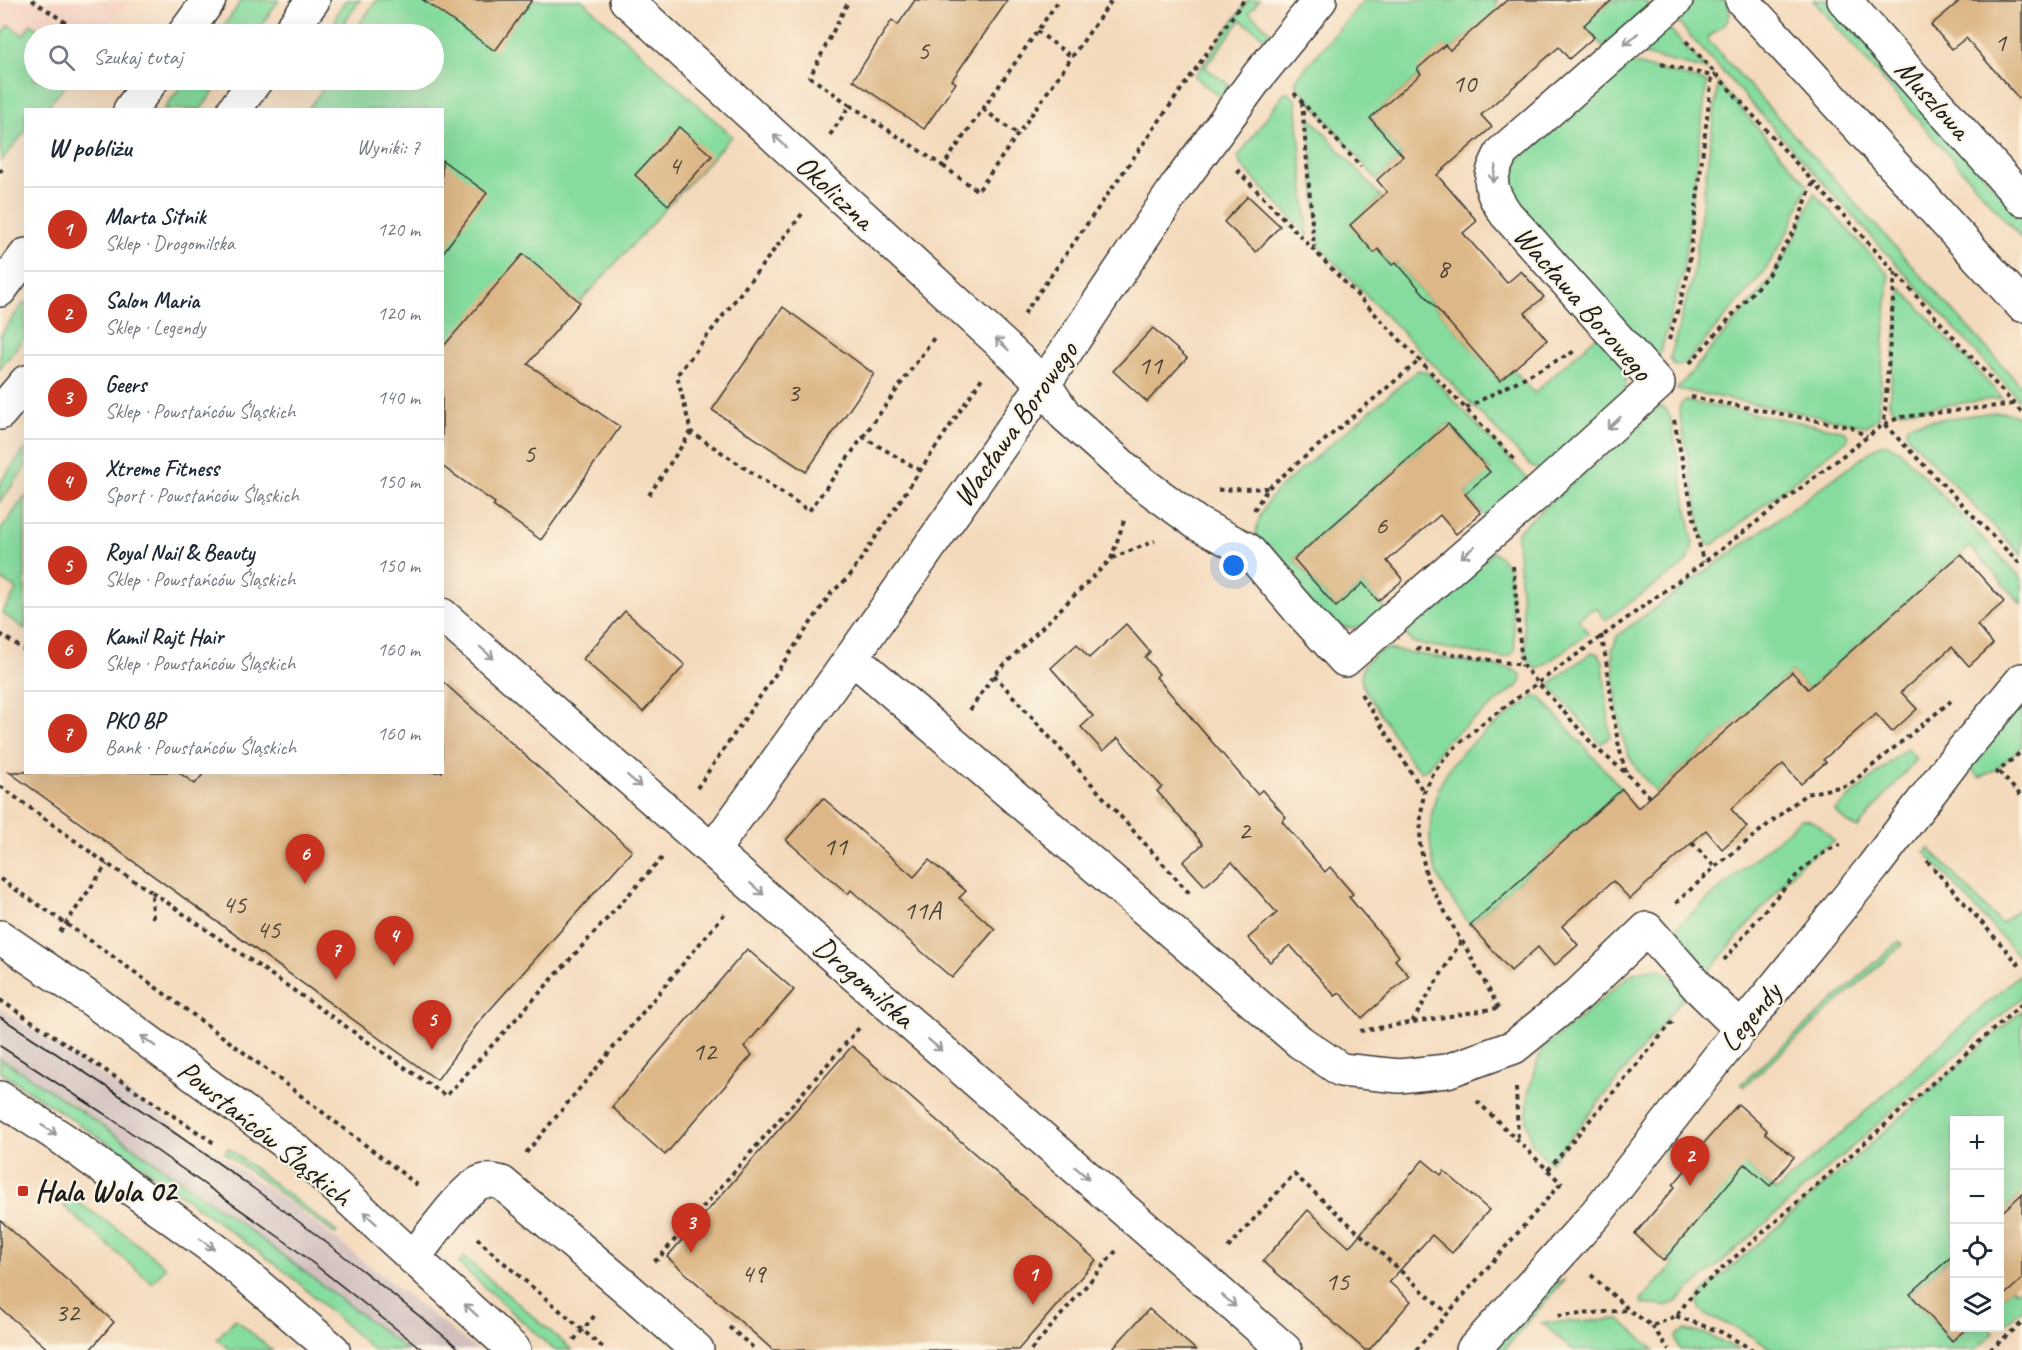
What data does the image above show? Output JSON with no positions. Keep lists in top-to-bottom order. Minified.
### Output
{"streets":{"street":["Muszlowa","Okoliczna","Wacława Borowego","Drogomilska","Legendy","Powstańców Śląskich"]},"crossings":[["Okoliczna","Wacława Borowego"],["Wacława Borowego","Drogomilska"]],"one_way":["Okoliczna"],"places":{"transit":["Hala Wola 02"]},"house_numbers":["1","5","10","4","8","11","3","5","6","2","11","45","11A","45","12","49","15","32"],"page":{"search":"Szukaj tutaj","heading":["W pobliżu","Wyniki: 7"],"list":[{"mark":"1","name":"Marta Sitnik","note":"Sklep · Drogomilska","value":"120 m"},{"mark":"2","name":"Salon Maria","note":"Sklep · Legendy","value":"120 m"},{"mark":"3","name":"Geers","note":"Sklep · Powstańców Śląskich","value":"140 m"},{"mark":"4","name":"Xtreme Fitness","note":"Sport · Powstańców Śląskich","value":"150 m"},{"mark":"5","name":"Royal Nail & Beauty","note":"Sklep · Powstańców Śląskich","value":"150 m"},{"mark":"6","name":"Kamil Rajt Hair","note":"Sklep · Powstańców Śląskich","value":"160 m"},{"mark":"7","name":"PKO BP","note":"Bank · Powstańców Śląskich","value":"160 m"}],"pins":["6","4","7","5","2","3","1"],"map_buttons":["+","−"]}}
